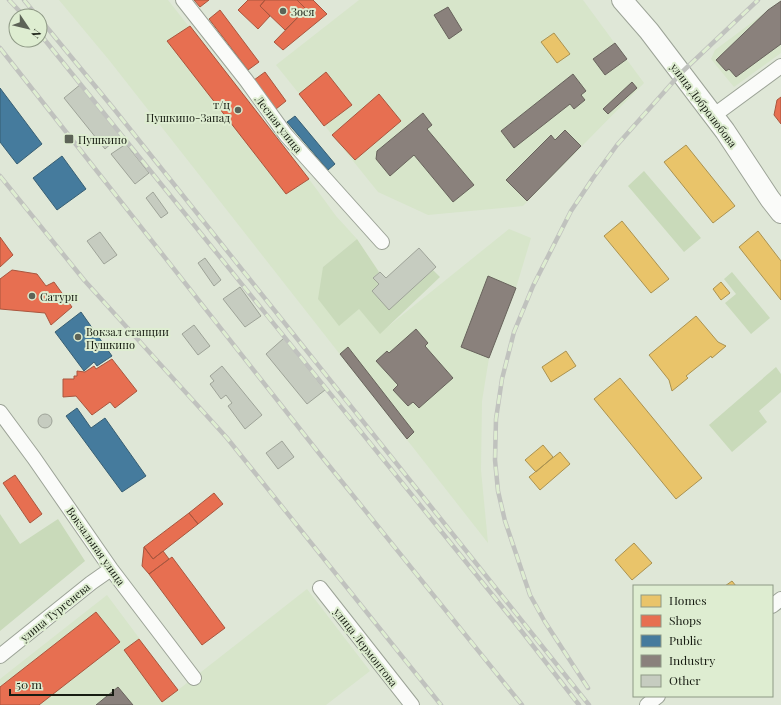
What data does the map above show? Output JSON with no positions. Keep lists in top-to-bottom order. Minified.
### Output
{"streets":{"street":["улица Добролюбова","Лесная улица","Вокзальная улица","улица Тургенева","улица Лермонтова"]},"crossings":[["Вокзальная улица","улица Тургенева"]],"places":{"other":["Зося","т/ц Пушкино-Запад","Сатурн","Вокзал станции Пушкино"],"transit":["Пушкино"]},"legend":["Homes","Shops","Public","Industry","Other"],"scale_bar":"50 m","north":"bottom right"}
